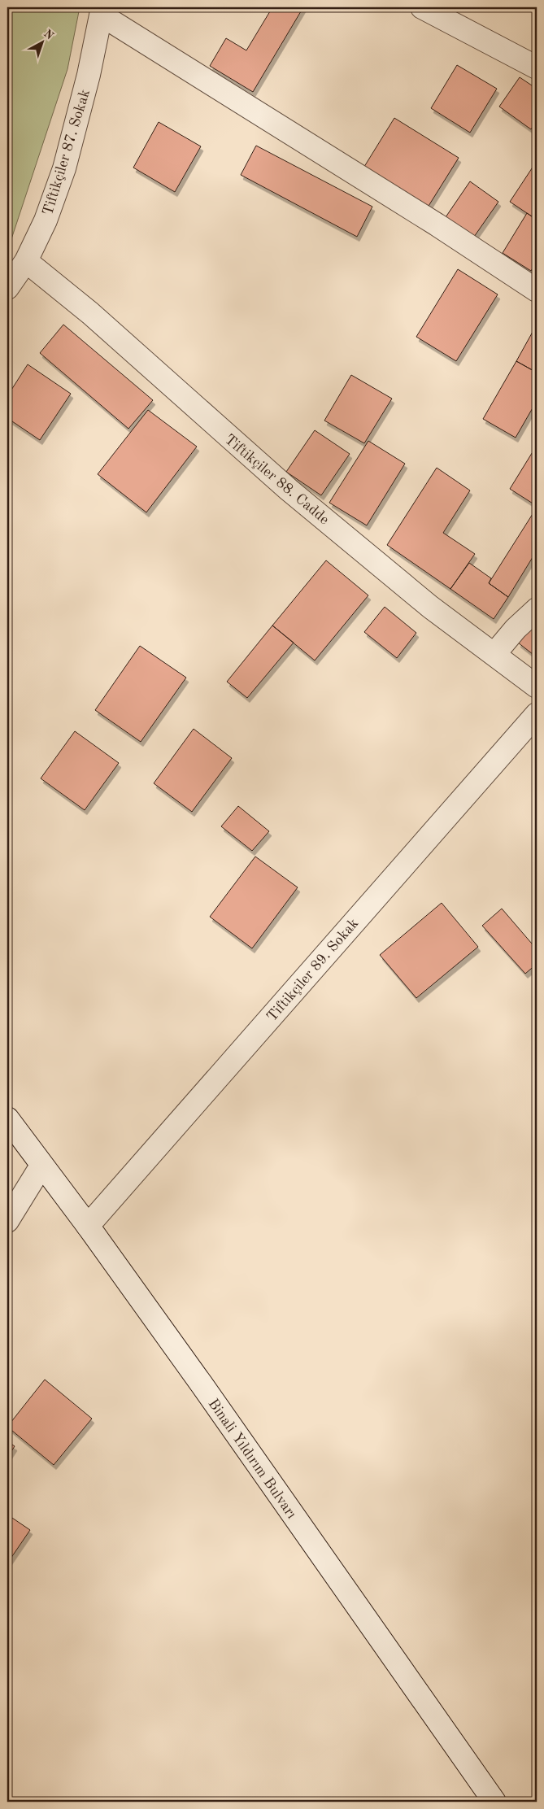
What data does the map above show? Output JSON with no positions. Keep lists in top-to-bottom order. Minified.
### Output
{"streets":{"street":["Tiftikçiler 87. Sokak","Tiftikçiler 88. Cadde","Tiftikçiler 89. Sokak","Binali Yıldırım Bulvarı"]},"crossings":[["Tiftikçiler 87. Sokak","Tiftikçiler 88. Cadde"],["Tiftikçiler 89. Sokak","Binali Yıldırım Bulvarı"]],"north":"top right"}
